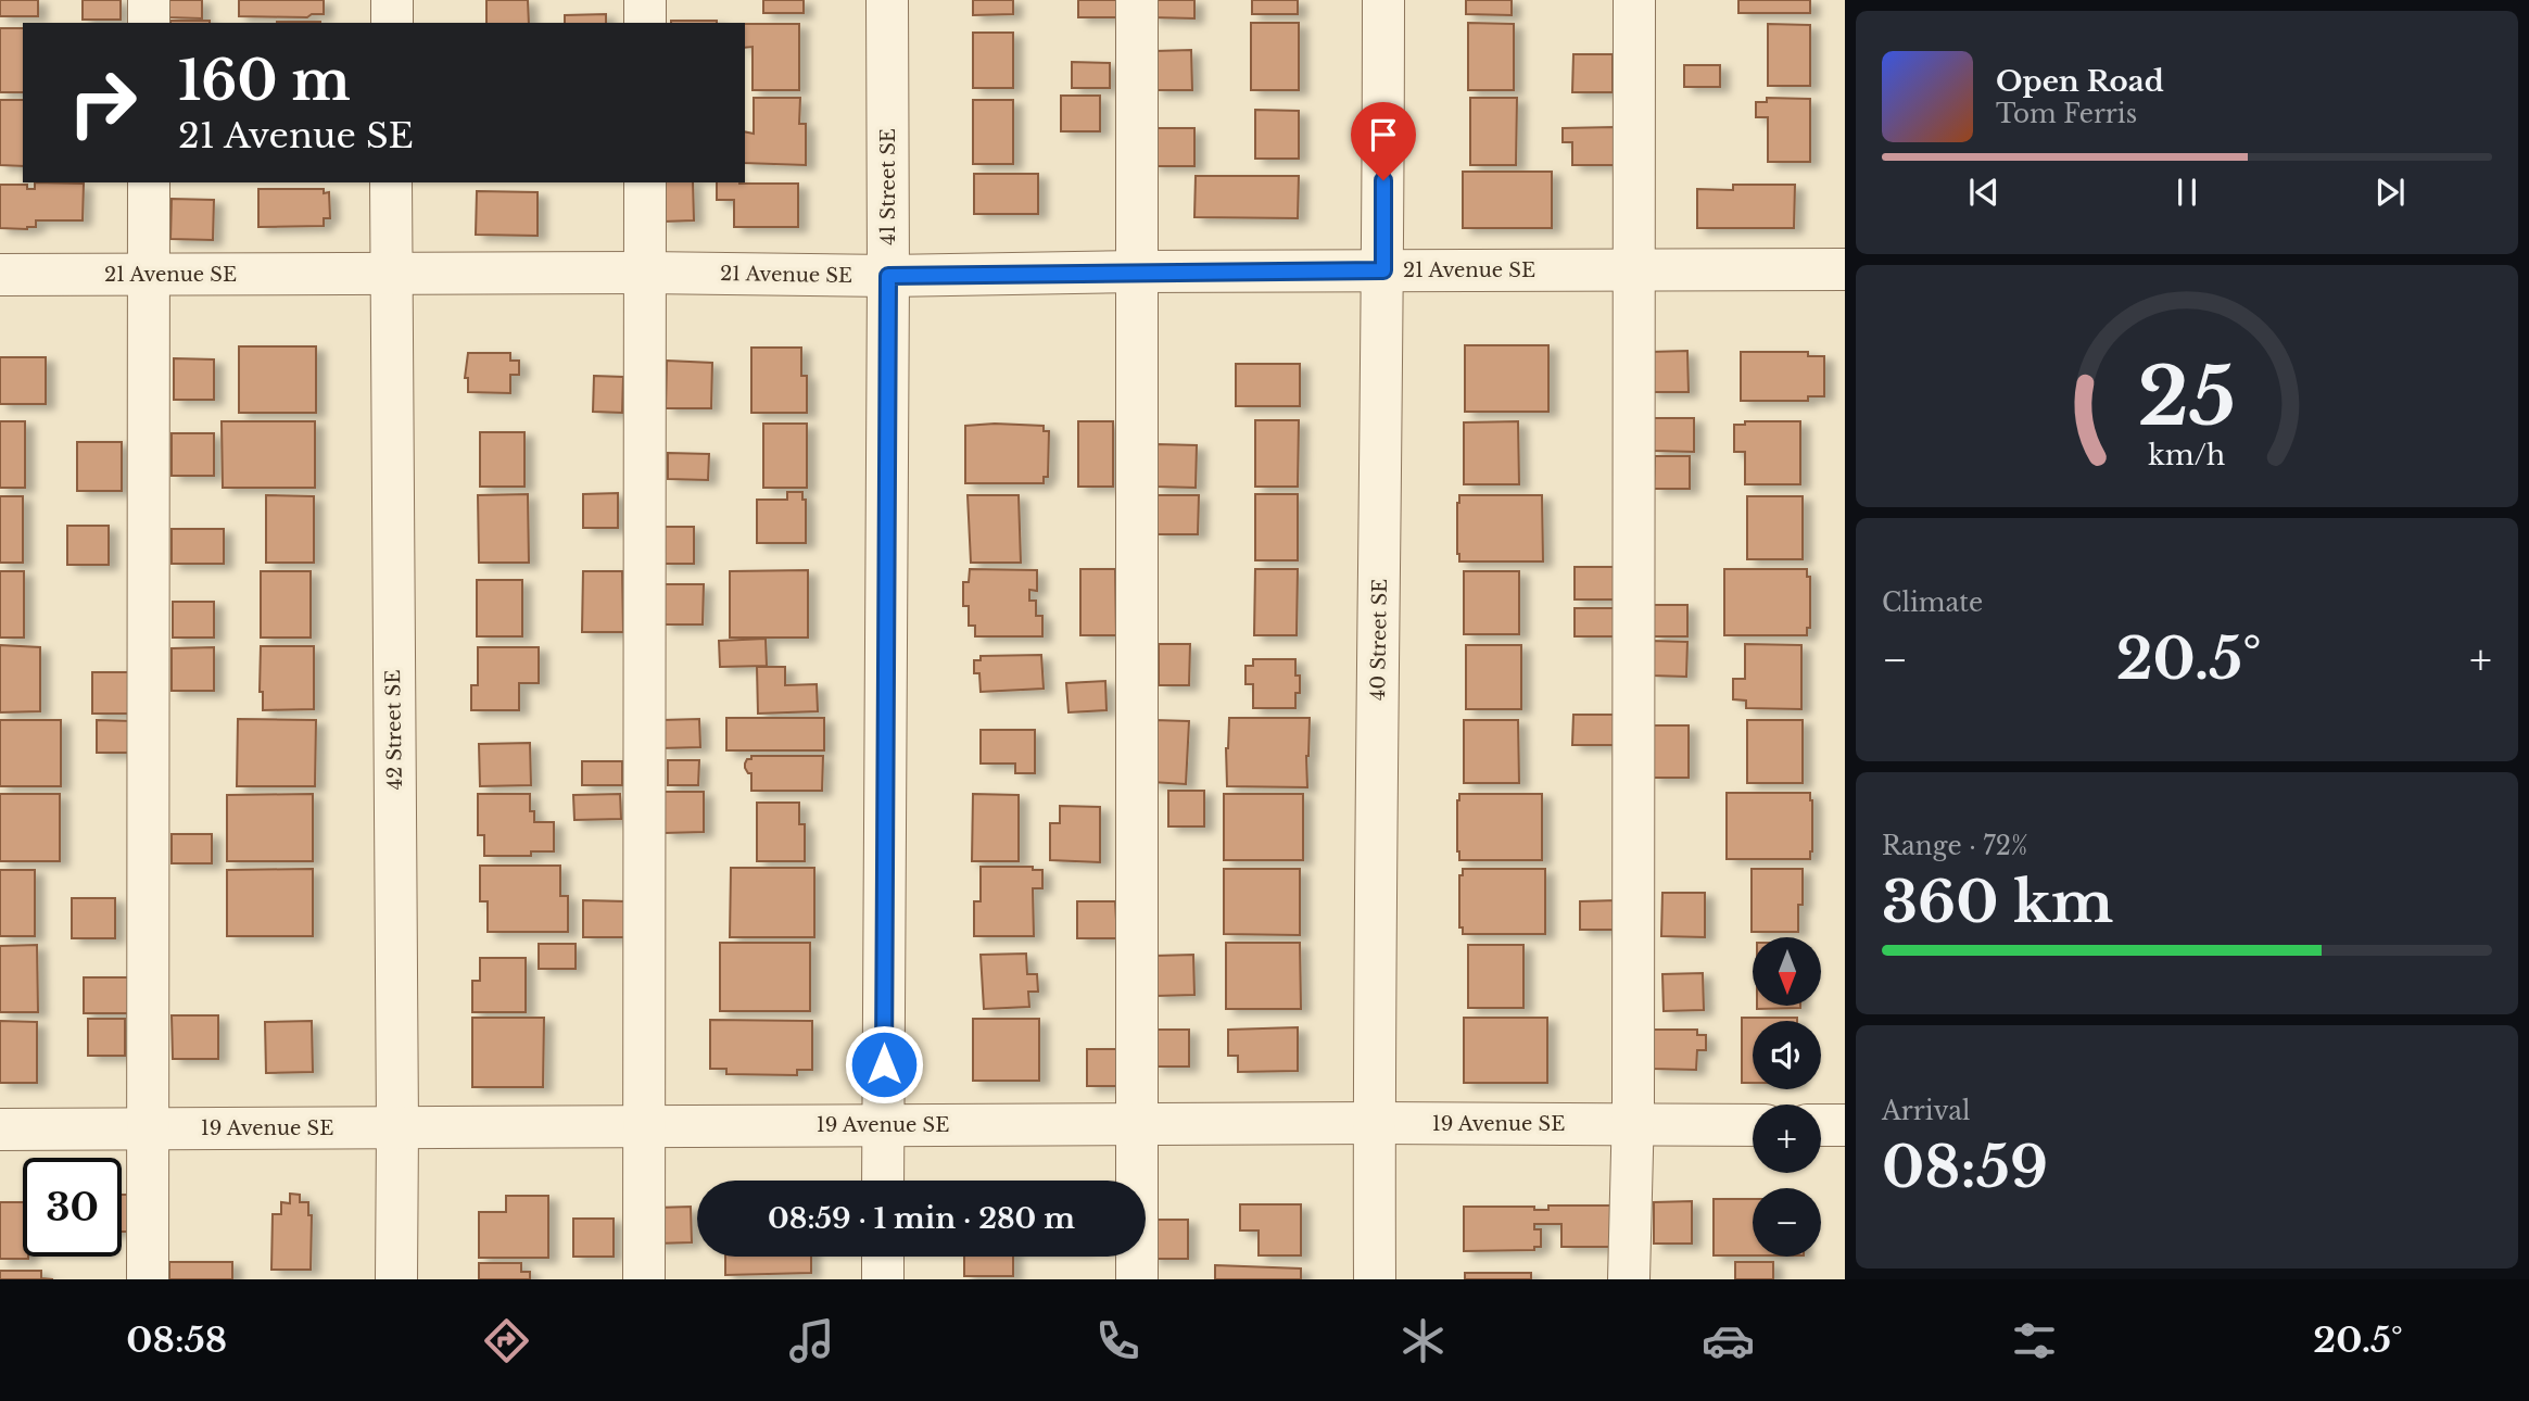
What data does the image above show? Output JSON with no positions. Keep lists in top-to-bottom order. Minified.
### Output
{"streets":{"street":["41 Street SE","21 Avenue SE","40 Street SE","42 Street SE","19 Avenue SE"]},"crossings":[["41 Street SE","21 Avenue SE"],["41 Street SE","19 Avenue SE"],["21 Avenue SE","40 Street SE"],["21 Avenue SE","42 Street SE"],["40 Street SE","19 Avenue SE"],["42 Street SE","19 Avenue SE"]],"north":"bottom","page":{"turn":["160 m","21 Avenue SE"],"song":["Open Road","Tom Ferris"],"tile":["Climate",["Range · 72%","360 km"],["Arrival","08:59"]],"heat":["−","20.5°","+"],"map_buttons":["+","−"],"limit":"30","trip":"08:59 · 1 min · 280 m","tabs":["08:58","20.5°"],"gauge":["25","km/h"]}}
